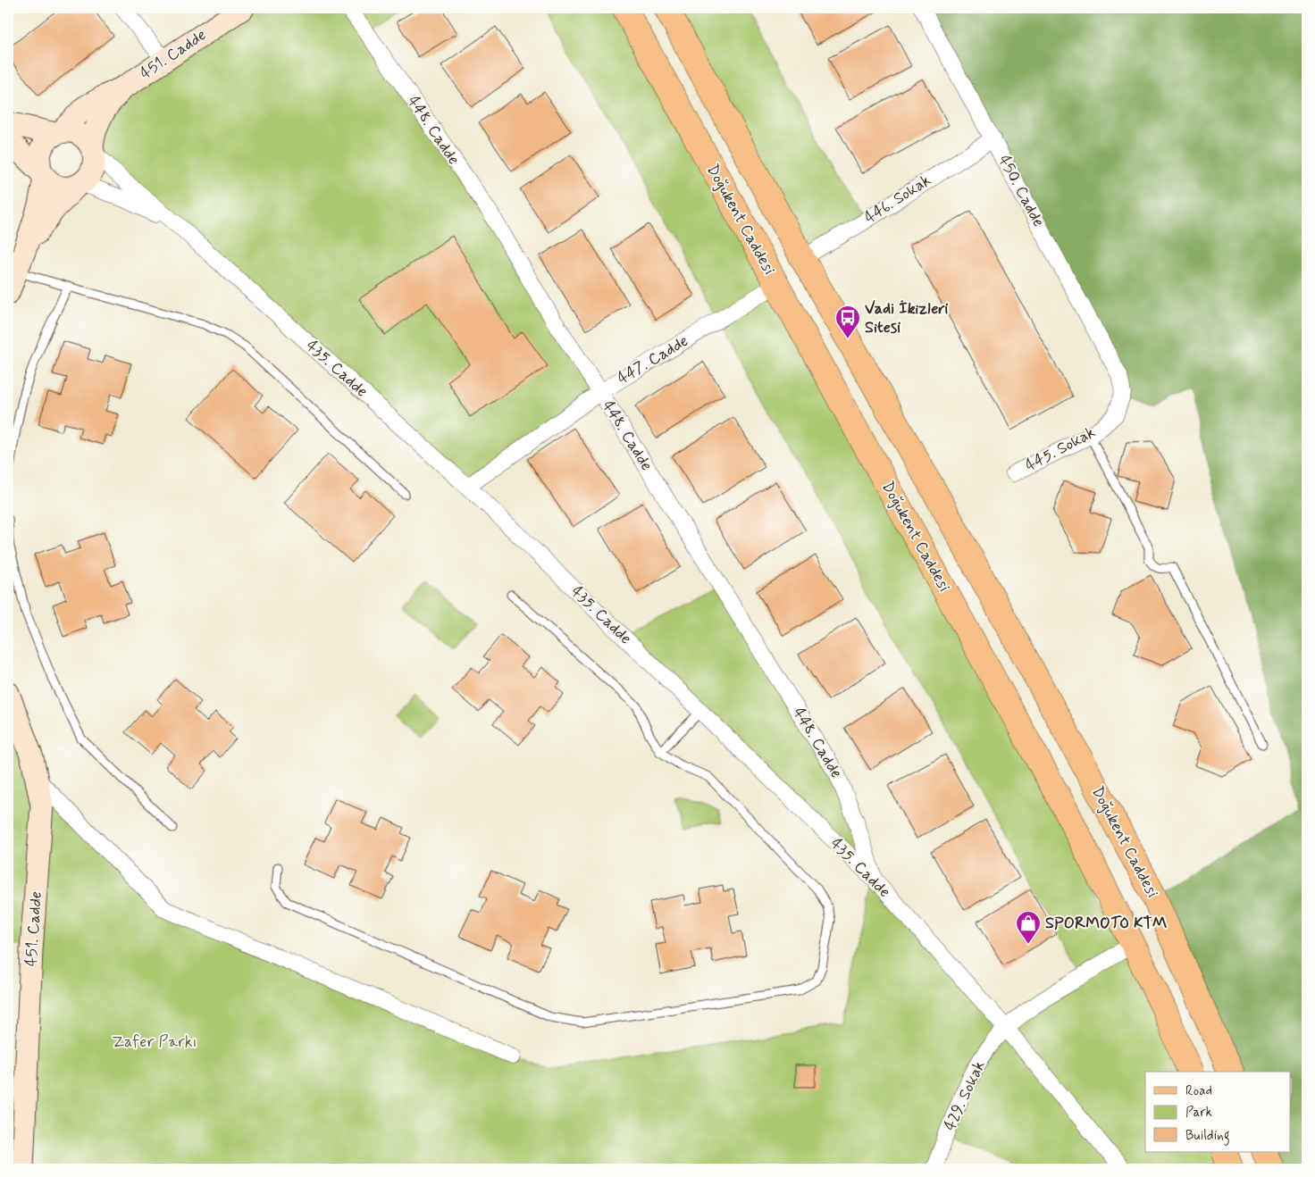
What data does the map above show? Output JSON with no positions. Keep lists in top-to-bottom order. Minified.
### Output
{"streets":{"main road":["Doğukent Caddesi"],"street":["451. Cadde","448. Cadde","450. Cadde","446. Sokak","447. Cadde","435. Cadde","445. Sokak","429. Sokak"]},"crossings":[["448. Cadde","447. Cadde"],["448. Cadde","435. Cadde"],["450. Cadde","446. Sokak"],["450. Cadde","445. Sokak"],["446. Sokak","Doğukent Caddesi"],["Doğukent Caddesi","447. Cadde"],["Doğukent Caddesi","429. Sokak"],["447. Cadde","435. Cadde"],["435. Cadde","429. Sokak"]],"parks":["Zafer Parkı"],"places":{"bus stop":["Vadi İkizleri Sitesi"],"shop":["SPORMOTO KTM"]},"legend":["Road","Park","Building"]}
